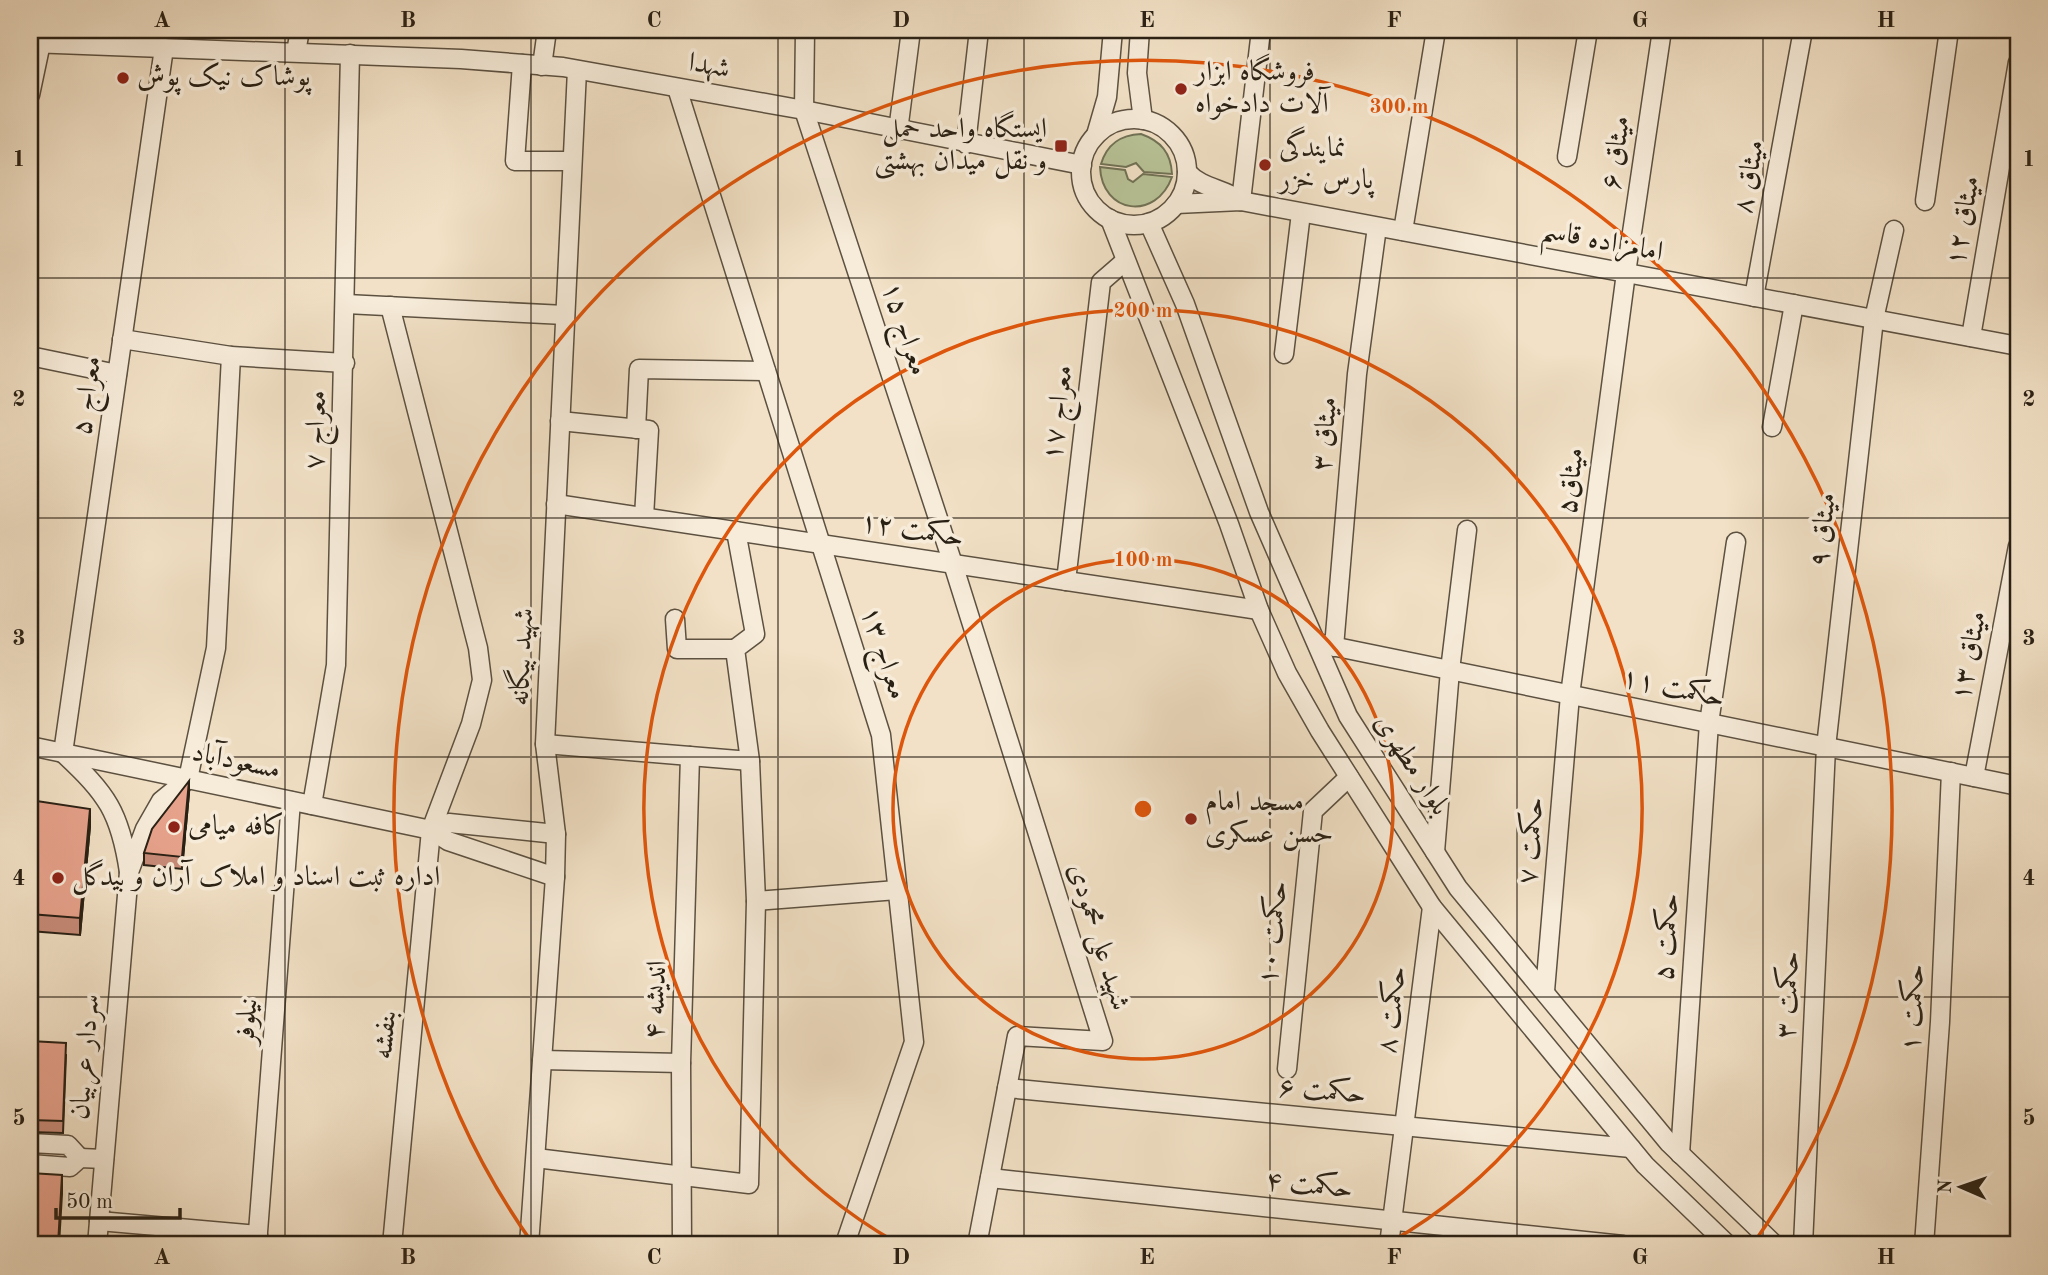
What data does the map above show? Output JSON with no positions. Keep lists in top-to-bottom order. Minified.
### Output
{"streets":{"street":["شهدا","میثاق ۶","میثاق ۸","میثاق ۱۲","امامزاده قاسم","معراج ۱۵","معراج ۵","معراج ۱۷","معراج ۷","میثاق ۳","میثاق۵","میثاق ۹","حکمت ۱۲","معراج ۱۳","میثاق ۱۳","شهید بیگانه","حکمت ۱۱","مسعودآباد","بلوار مطهری","حکمت ۷","حکمت ۱۰","شهید علی محمودی","حکمت ۵","حکمت ۳","اندیشه ۴","حکمت ۱","حکمت ۸","نیلوفر","بنفشه","سردار عربیان","حکمت ۶","حکمت ۴"]},"crossings":[["شهدا","امامزاده قاسم"],["شهدا","معراج ۱۵"],["شهدا","معراج ۵"],["شهدا","معراج ۷"],["شهدا","معراج ۱۳"],["شهدا","شهید بیگانه"],["شهدا","بلوار مطهری"],["میثاق ۶","امامزاده قاسم"],["میثاق ۶","میثاق۵"],["میثاق ۸","امامزاده قاسم"],["میثاق ۱۲","امامزاده قاسم"],["امامزاده قاسم","میثاق ۳"],["امامزاده قاسم","میثاق۵"],["امامزاده قاسم","میثاق ۹"],["امامزاده قاسم","بلوار مطهری"],["معراج ۱۵","حکمت ۱۲"],["معراج ۱۵","شهید علی محمودی"],["معراج ۵","مسعودآباد"],["معراج ۱۷","حکمت ۱۲"],["معراج ۱۷","بلوار مطهری"],["معراج ۷","مسعودآباد"],["میثاق ۳","حکمت ۱۱"],["میثاق ۳","بلوار مطهری"],["میثاق۵","حکمت ۱۱"],["میثاق۵","حکمت ۷"],["میثاق ۹","حکمت ۱۱"],["میثاق ۹","حکمت ۳"],["حکمت ۱۲","معراج ۱۳"],["حکمت ۱۲","شهید بیگانه"],["حکمت ۱۲","بلوار مطهری"],["حکمت ۱۲","شهید علی محمودی"],["میثاق ۱۳","حکمت ۱۱"],["شهید بیگانه","مسعودآباد"],["حکمت ۱۱","بلوار مطهری"],["حکمت ۱۱","حکمت ۷"],["حکمت ۱۱","حکمت ۵"],["حکمت ۱۱","حکمت ۳"],["حکمت ۱۱","حکمت ۱"],["مسعودآباد","نیلوفر"],["مسعودآباد","بنفشه"],["بلوار مطهری","حکمت ۷"],["بلوار مطهری","حکمت ۱۰"],["بلوار مطهری","حکمت ۵"],["بلوار مطهری","حکمت ۸"],["بلوار مطهری","حکمت ۶"],["شهید علی محمودی","حکمت ۶"],["شهید علی محمودی","حکمت ۴"],["حکمت ۸","حکمت ۶"],["حکمت ۸","حکمت ۴"]],"places":{"other":["پوشاک نیک پوش","فروشگاه ابزار آلات دادخواه","نمایندگی پارس خزر","مسجد امام حسن عسکری","کافه میامی","اداره ثبت اسناد و املاک آران و بیدگل"],"transit":["ایستگاه واحد حمل و نقل میدان بهشتی"]},"scale_bar":"50 m","north":"left","grid":{"columns":["A","B","C","D","E","F","G","H"],"rows":["1","2","3","4","5"]},"rings":["300 m","200 m","100 m"]}
